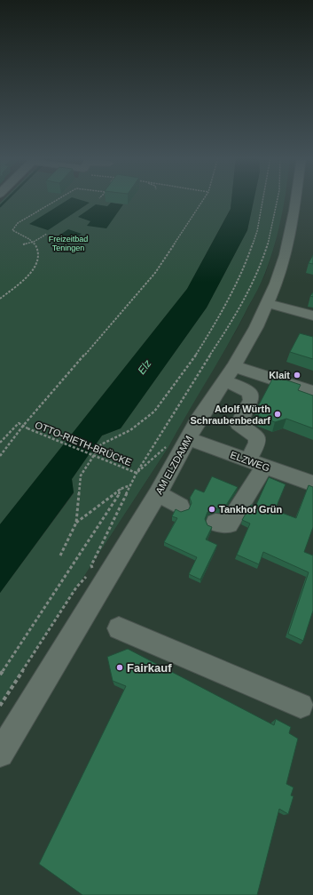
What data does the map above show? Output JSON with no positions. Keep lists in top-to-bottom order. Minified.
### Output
{"streets":{"street":["ELZWEG","AM ELZDAMM"],"path":["OTTO-RIETH-BRÜCKE"]},"crossings":[["ELZWEG","AM ELZDAMM"]],"water":["Elz"],"parks":["Freizeitbad Teningen"],"places":["Klait","Adolf Würth Schraubenbedarf","Tankhof Grün","Fairkauf"]}
